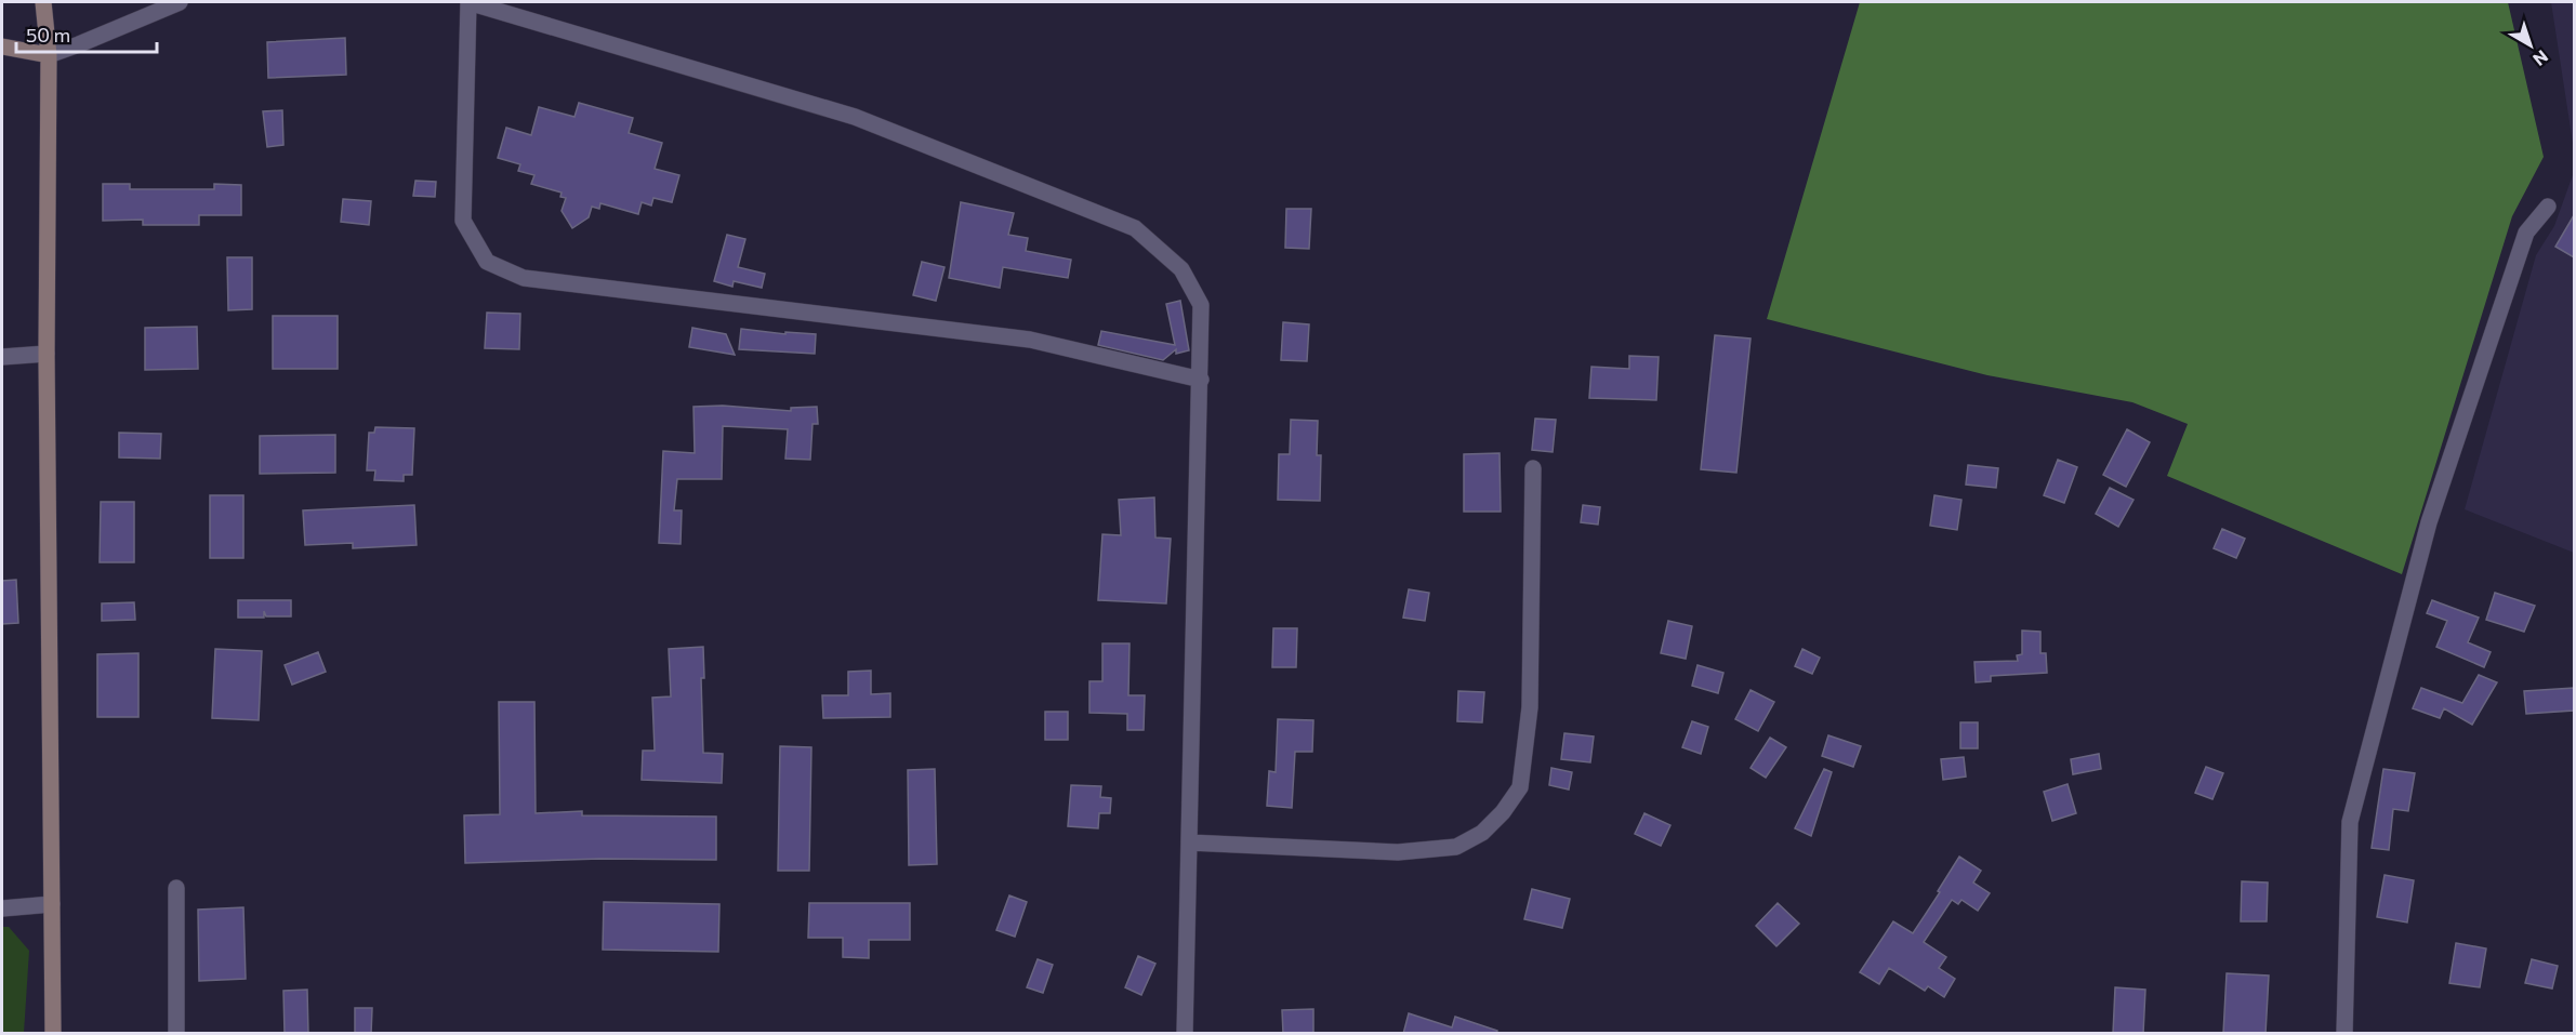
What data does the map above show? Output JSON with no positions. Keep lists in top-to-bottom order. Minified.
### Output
{"scale_bar":"50 m","north":"bottom right"}
